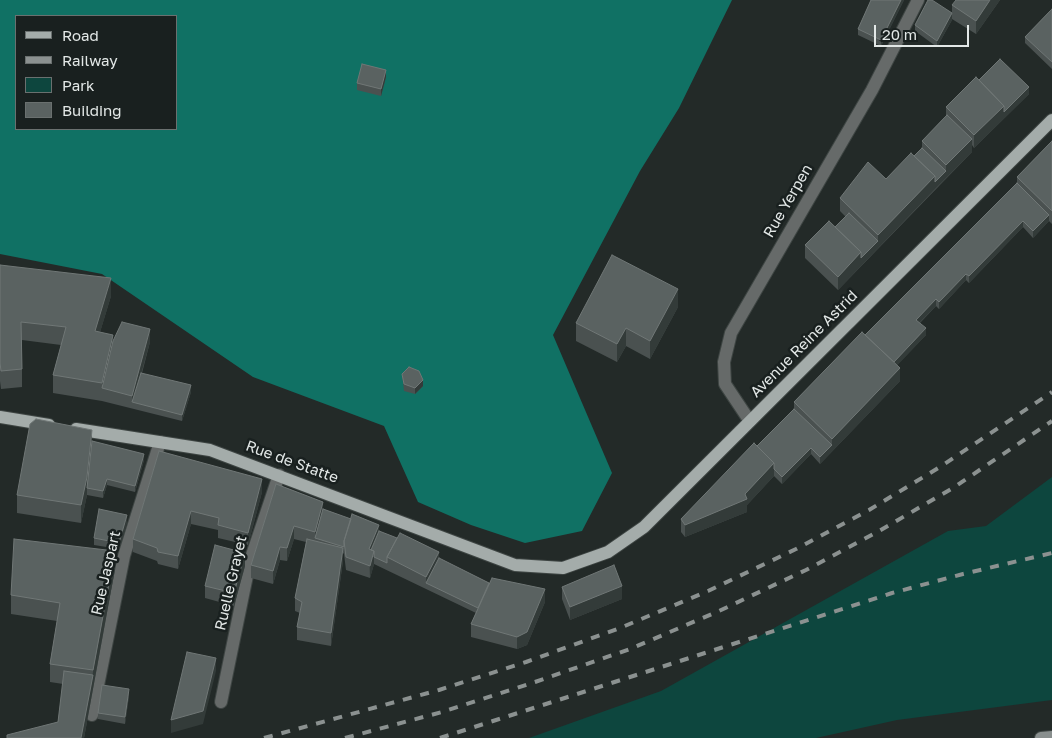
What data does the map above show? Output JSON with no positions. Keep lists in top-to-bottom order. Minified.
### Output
{"streets":{"main road":["Avenue Reine Astrid","Rue de Statte"],"street":["Rue Yerpen","Rue Jaspart","Ruelle Grayet"]},"crossings":[["Rue Yerpen","Avenue Reine Astrid"],["Avenue Reine Astrid","Rue de Statte"],["Rue de Statte","Rue Jaspart"],["Rue de Statte","Ruelle Grayet"]],"legend":["Road","Railway","Park","Building"],"scale_bar":"20 m"}
